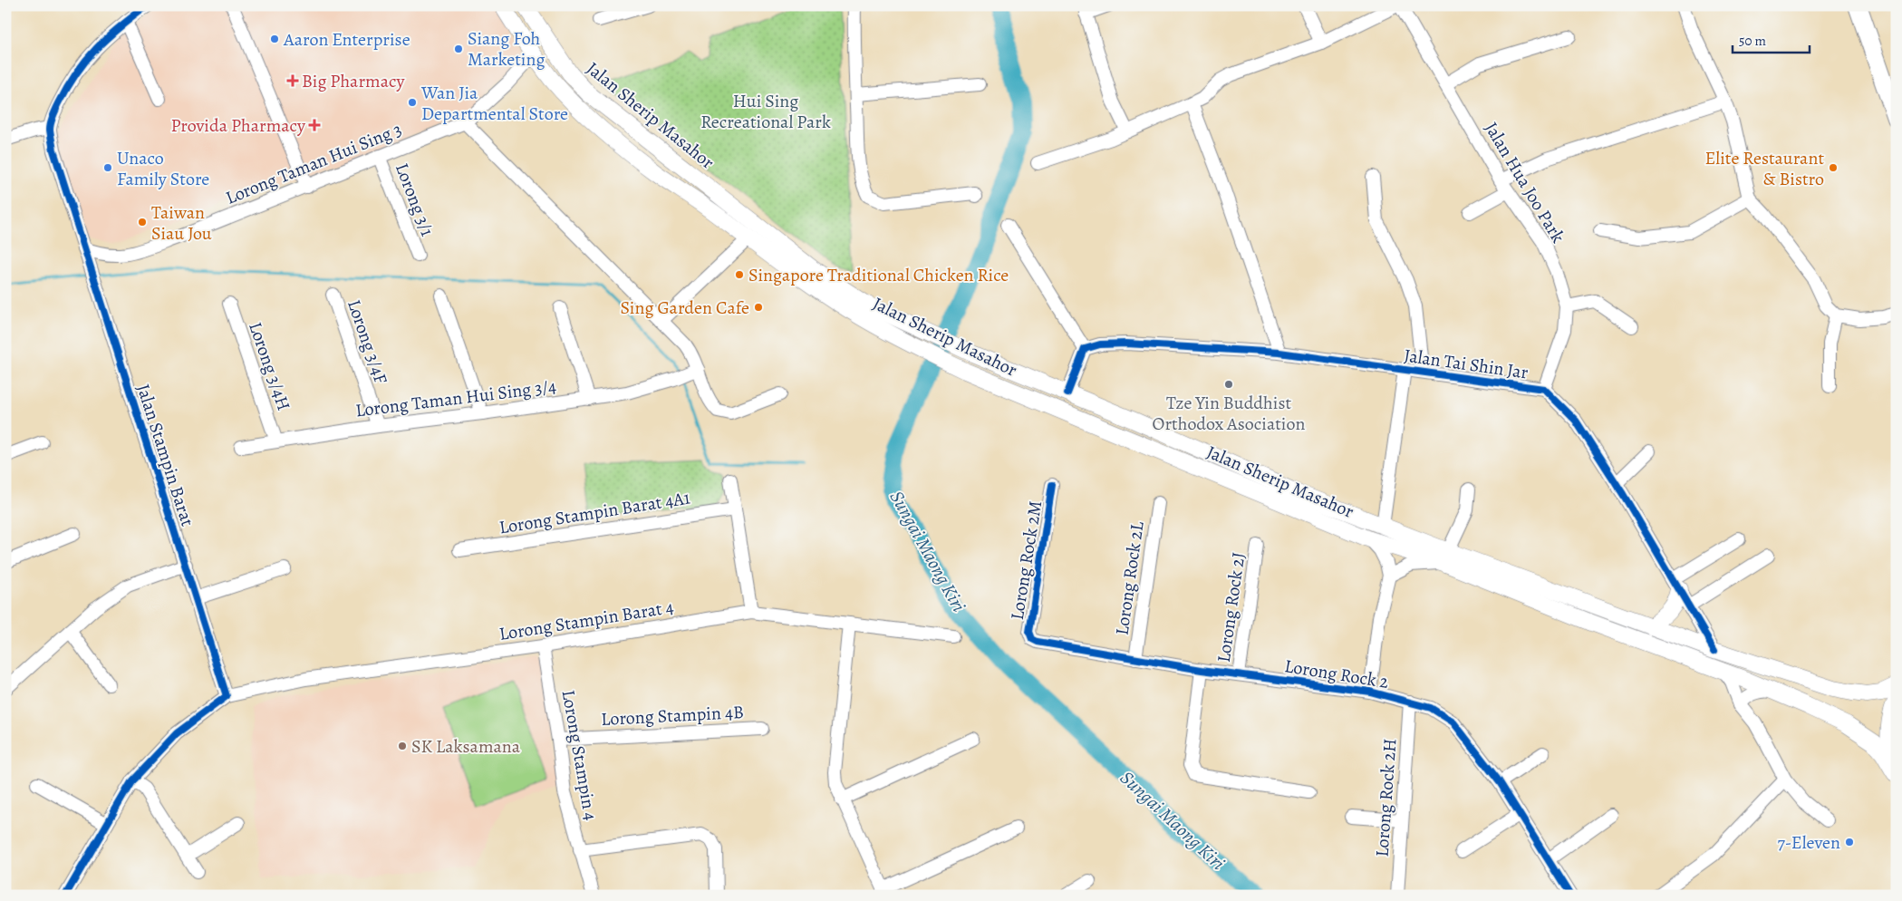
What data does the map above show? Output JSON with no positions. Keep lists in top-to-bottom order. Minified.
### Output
{"streets":{"main road":["Jalan Sherip Masahor"],"street":["Lorong Taman Hui Sing 3","Jalan Hua Joo Park","Lorong 3/1","Lorong 3/4F","Jalan Tai Shin Jar","Lorong 3/4H","Lorong Taman Hui Sing 3/4","Jalan Stampin Barat","Lorong Stampin Barat 4A1","Lorong Rock 2M","Lorong Rock 2L","Lorong Rock 2J","Lorong Stampin Barat 4","Lorong Rock 2","Lorong Stampin 4B","Lorong Stampin 4","Lorong Rock 2H"]},"crossings":[["Jalan Sherip Masahor","Lorong Taman Hui Sing 3"],["Jalan Sherip Masahor","Jalan Tai Shin Jar"],["Lorong Taman Hui Sing 3","Lorong 3/1"],["Lorong Taman Hui Sing 3","Jalan Stampin Barat"],["Jalan Hua Joo Park","Jalan Tai Shin Jar"],["Lorong 3/4F","Lorong Taman Hui Sing 3/4"],["Lorong 3/4H","Lorong Taman Hui Sing 3/4"],["Jalan Stampin Barat","Lorong Stampin Barat 4"],["Lorong Rock 2M","Lorong Rock 2"],["Lorong Rock 2L","Lorong Rock 2"],["Lorong Rock 2J","Lorong Rock 2"],["Lorong Stampin Barat 4","Lorong Stampin 4"],["Lorong Rock 2","Lorong Rock 2H"],["Lorong Stampin 4B","Lorong Stampin 4"]],"water":["Sungai Maong Kiri"],"parks":["Hui Sing Recreational Park"],"places":{"other":["Aaron Enterprise","Siang Foh Marketing","Wan Jia Departmental Store","Unaco Family Store","Elite Restaurant & Bistro","Taiwan Siau Jou","Singapore Traditional Chicken Rice","Sing Garden Cafe","Tze Yin Buddhist Orthodox Asociation","SK Laksamana","7-Eleven"],"health":["Big Pharmacy","Provida Pharmacy"]},"scale_bar":"50 m"}
